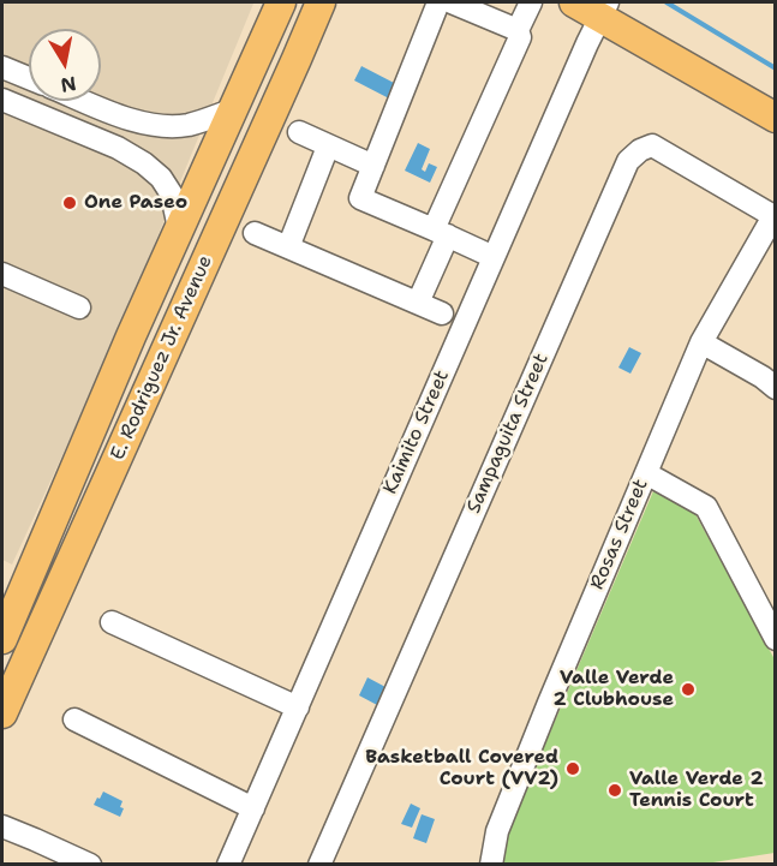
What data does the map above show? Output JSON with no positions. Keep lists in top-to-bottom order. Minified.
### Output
{"streets":{"main road":["E. Rodriguez Jr. Avenue"],"street":["Kaimito Street","Sampaguita Street","Rosas Street"]},"crossings":[["Sampaguita Street","Rosas Street"]],"places":["One Paseo","Valle Verde 2 Clubhouse","Basketball Covered Court (VV2)","Valle Verde 2 Tennis Court"],"north":"bottom"}
